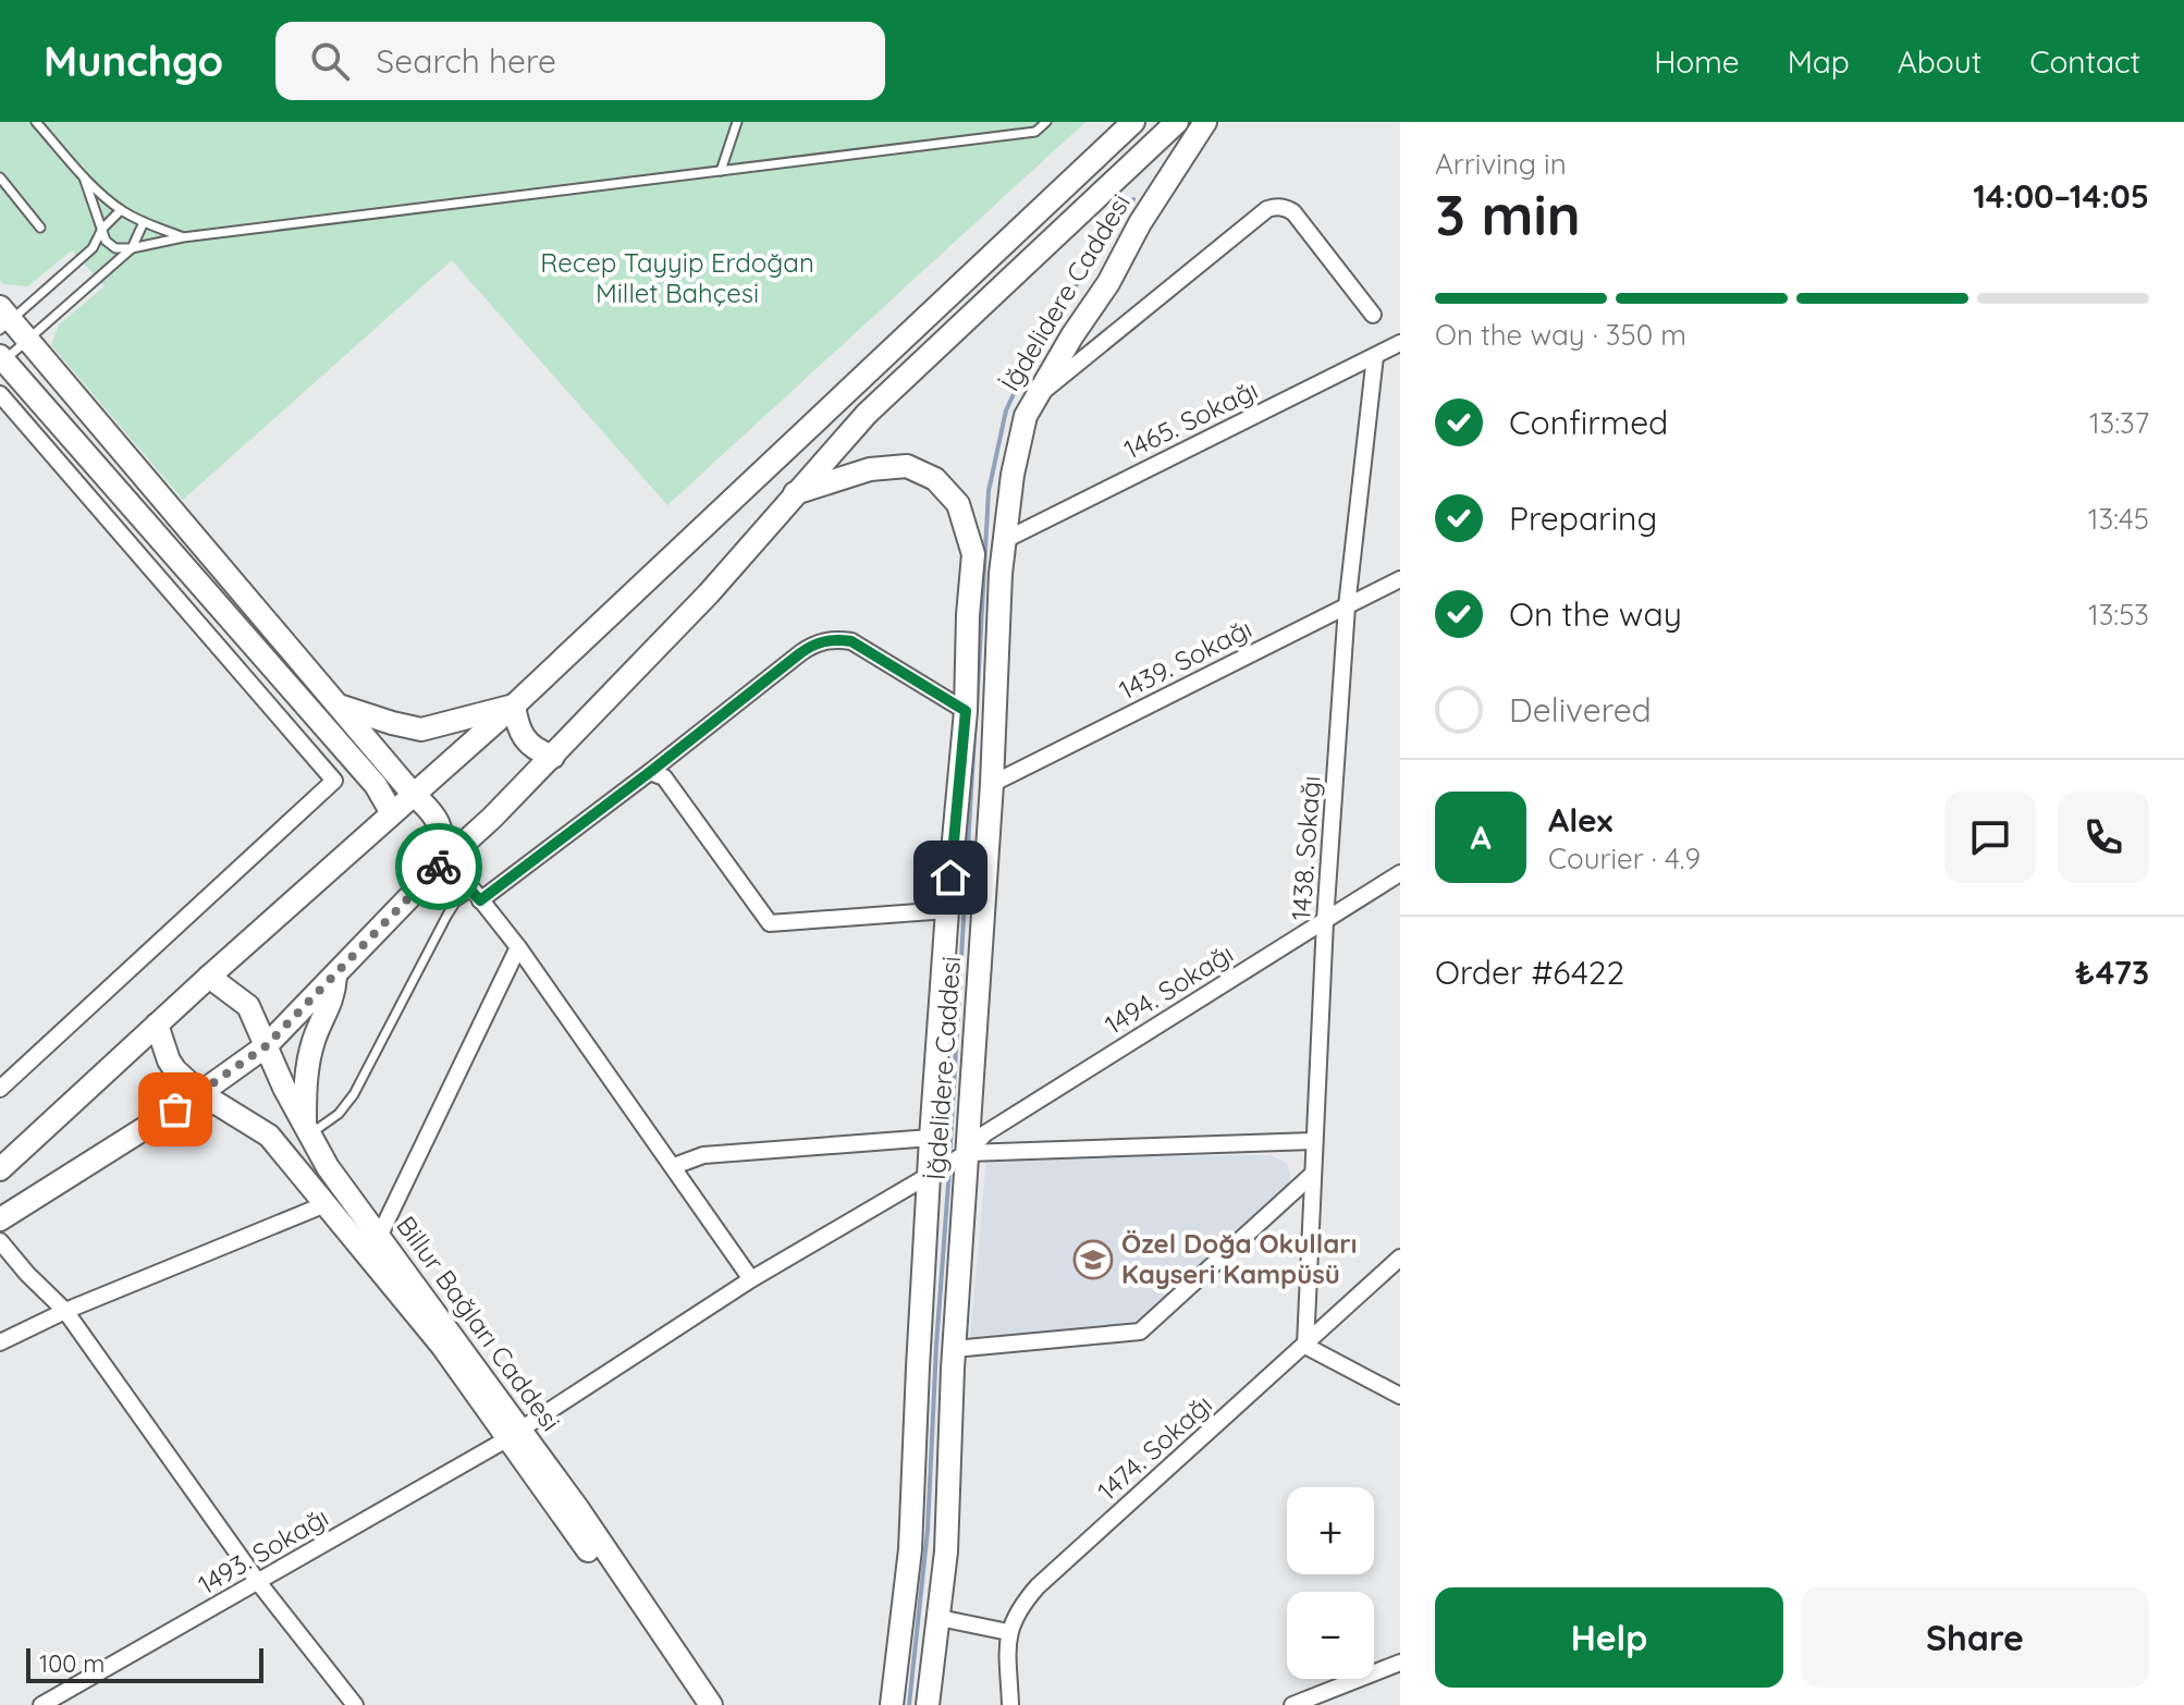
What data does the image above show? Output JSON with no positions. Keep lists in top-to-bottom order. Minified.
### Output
{"streets":{"street":["İğdelidere Caddesi","1465. Sokağı","1439. Sokağı","1438. Sokağı","1494. Sokağı","Billur Bağları Caddesi","1474. Sokağı","1493. Sokağı"]},"crossings":[["İğdelidere Caddesi","1465. Sokağı"],["İğdelidere Caddesi","1439. Sokağı"],["İğdelidere Caddesi","1494. Sokağı"],["1465. Sokağı","1438. Sokağı"],["1439. Sokağı","1438. Sokağı"],["1438. Sokağı","1494. Sokağı"],["1438. Sokağı","1474. Sokağı"],["Billur Bağları Caddesi","1493. Sokağı"]],"parks":["Recep Tayyip Erdoğan Millet Bahçesi"],"places":{"school or university":["Özel Doğa Okulları Kayseri Kampüsü"]},"scale_bar":"100 m","page":{"header":"Munchgo","search":"Search here","nav":["Home","Map","About","Contact"],"heading":["3 min","Arriving in","14:00–14:05"],"panel":["Alex","Courier · 4.9","Order #6422","₺473"],"bar":"On the way · 350 m","list":[["Confirmed","13:37"],["Preparing","13:45"],["On the way","13:53"],"Delivered"],"round":"A","map_buttons":["+","−"],"buttons":["Help","Share"],"scale":"100 m"}}
